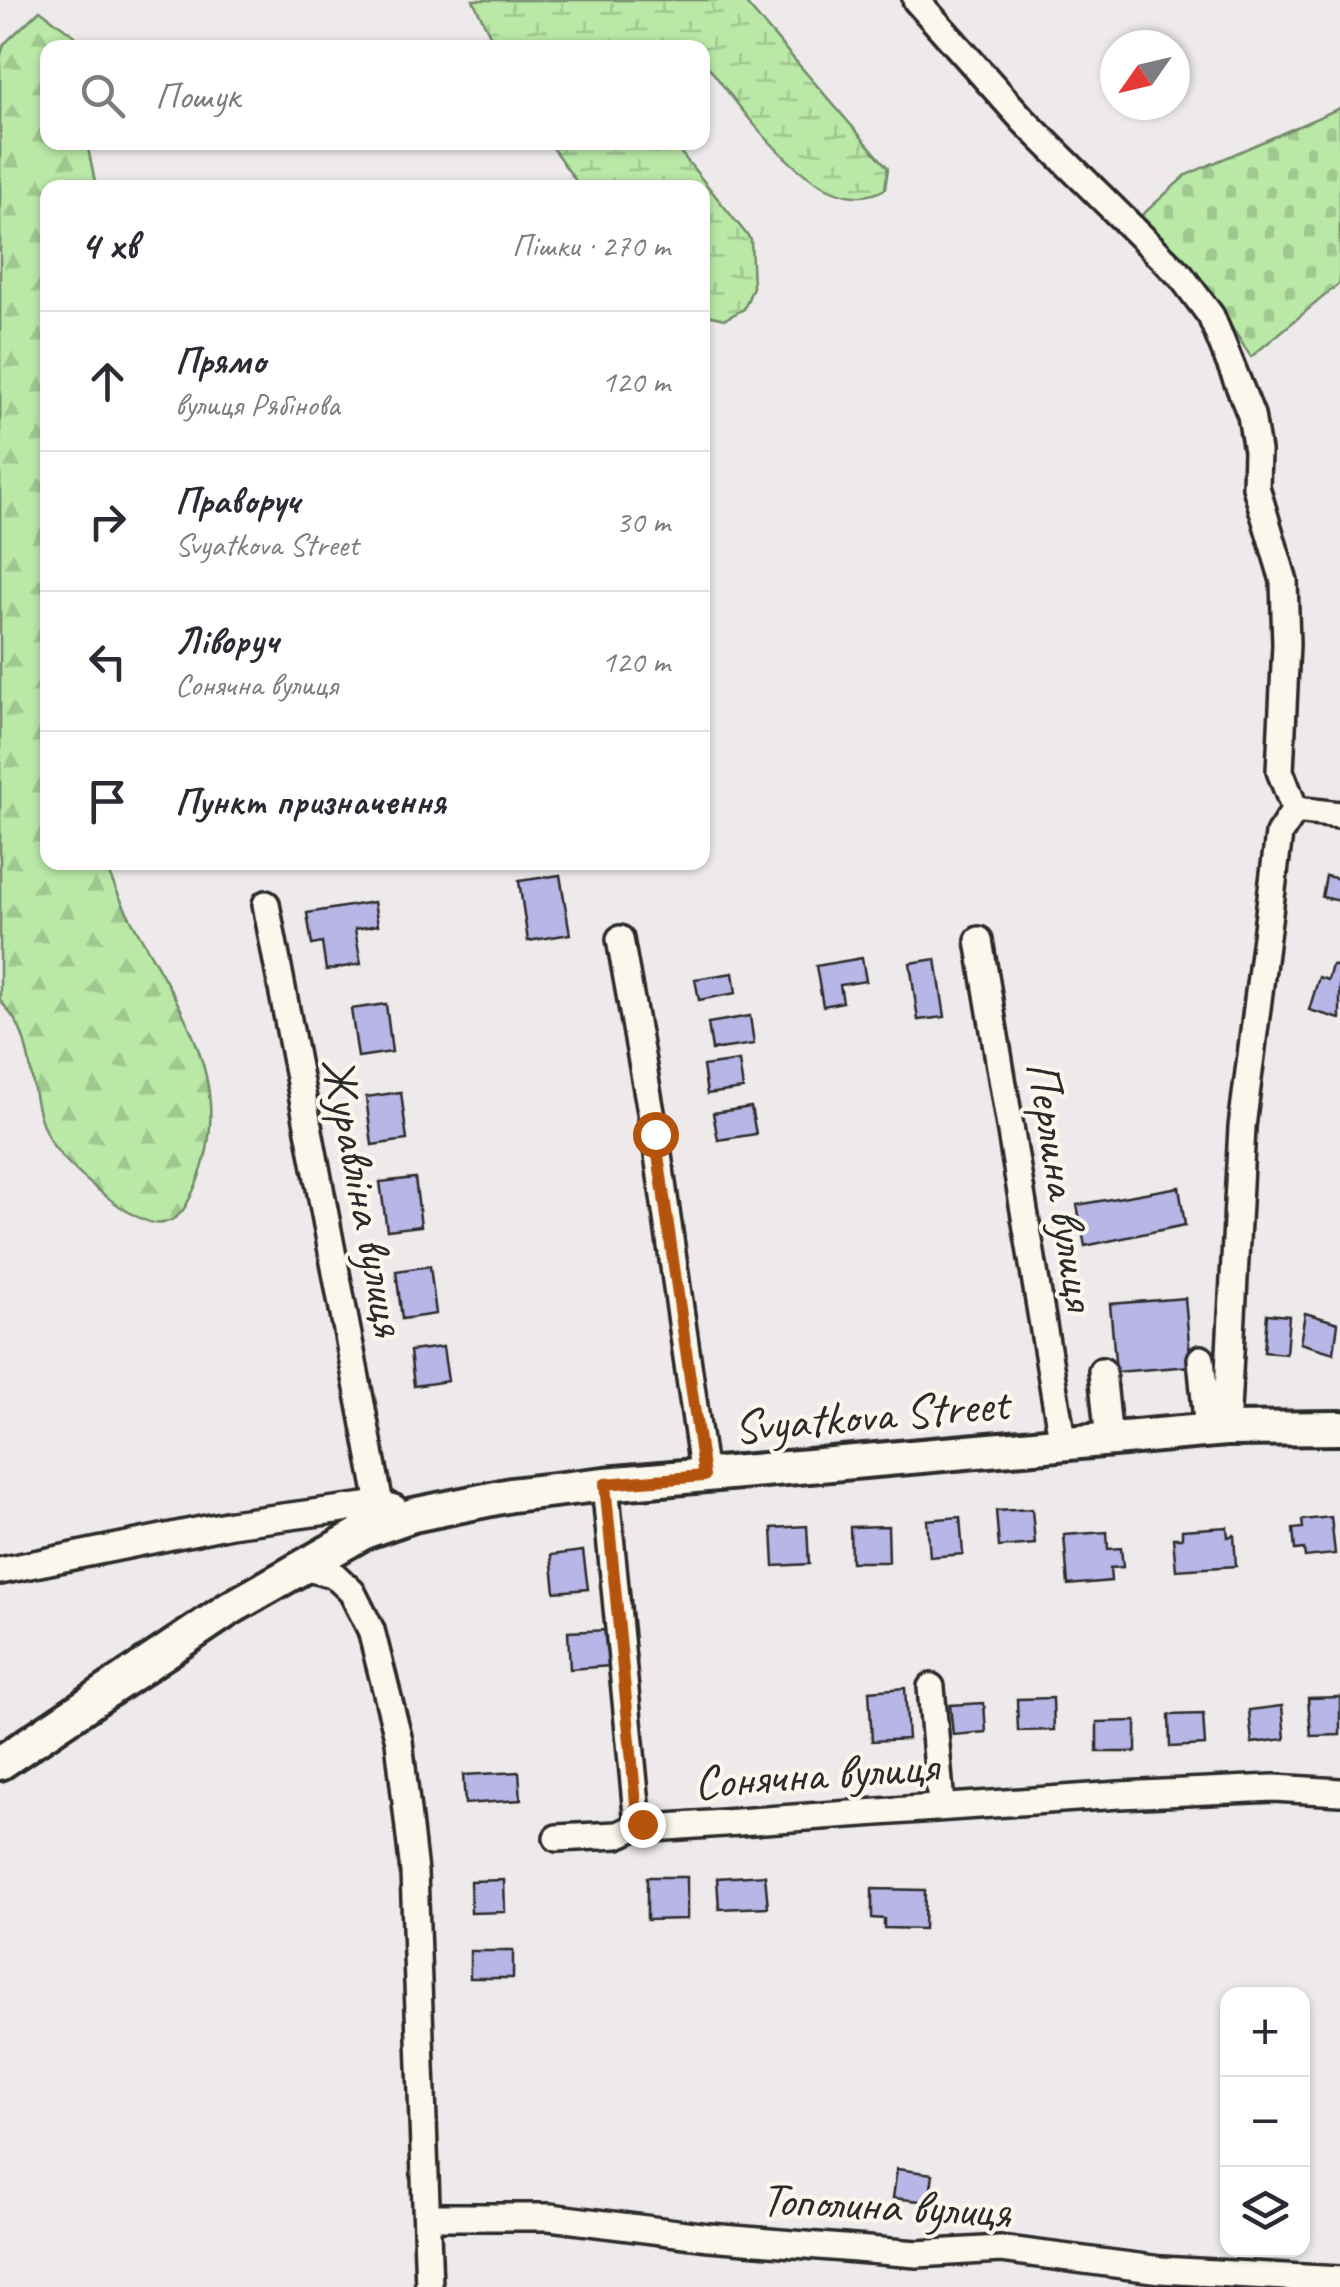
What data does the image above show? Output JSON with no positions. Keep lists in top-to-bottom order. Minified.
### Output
{"streets":{"main road":["Svyatkova Street"],"street":["Перлина вулиця","Журавліна вулиця","Сонячна вулиця","Тополина вулиця"]},"crossings":[["Перлина вулиця","Svyatkova Street"],["Svyatkova Street","Сонячна вулиця"]],"north":"bottom left","page":{"search":"Пошук","heading":["4 хв","Пішки · 270 m"],"list":[["Прямо","вулиця Рябінова","120 m"],["Праворуч","Svyatkova Street","30 m"],["Ліворуч","Сонячна вулиця","120 m"],"Пункт призначення"],"map_buttons":["+","−"]}}
